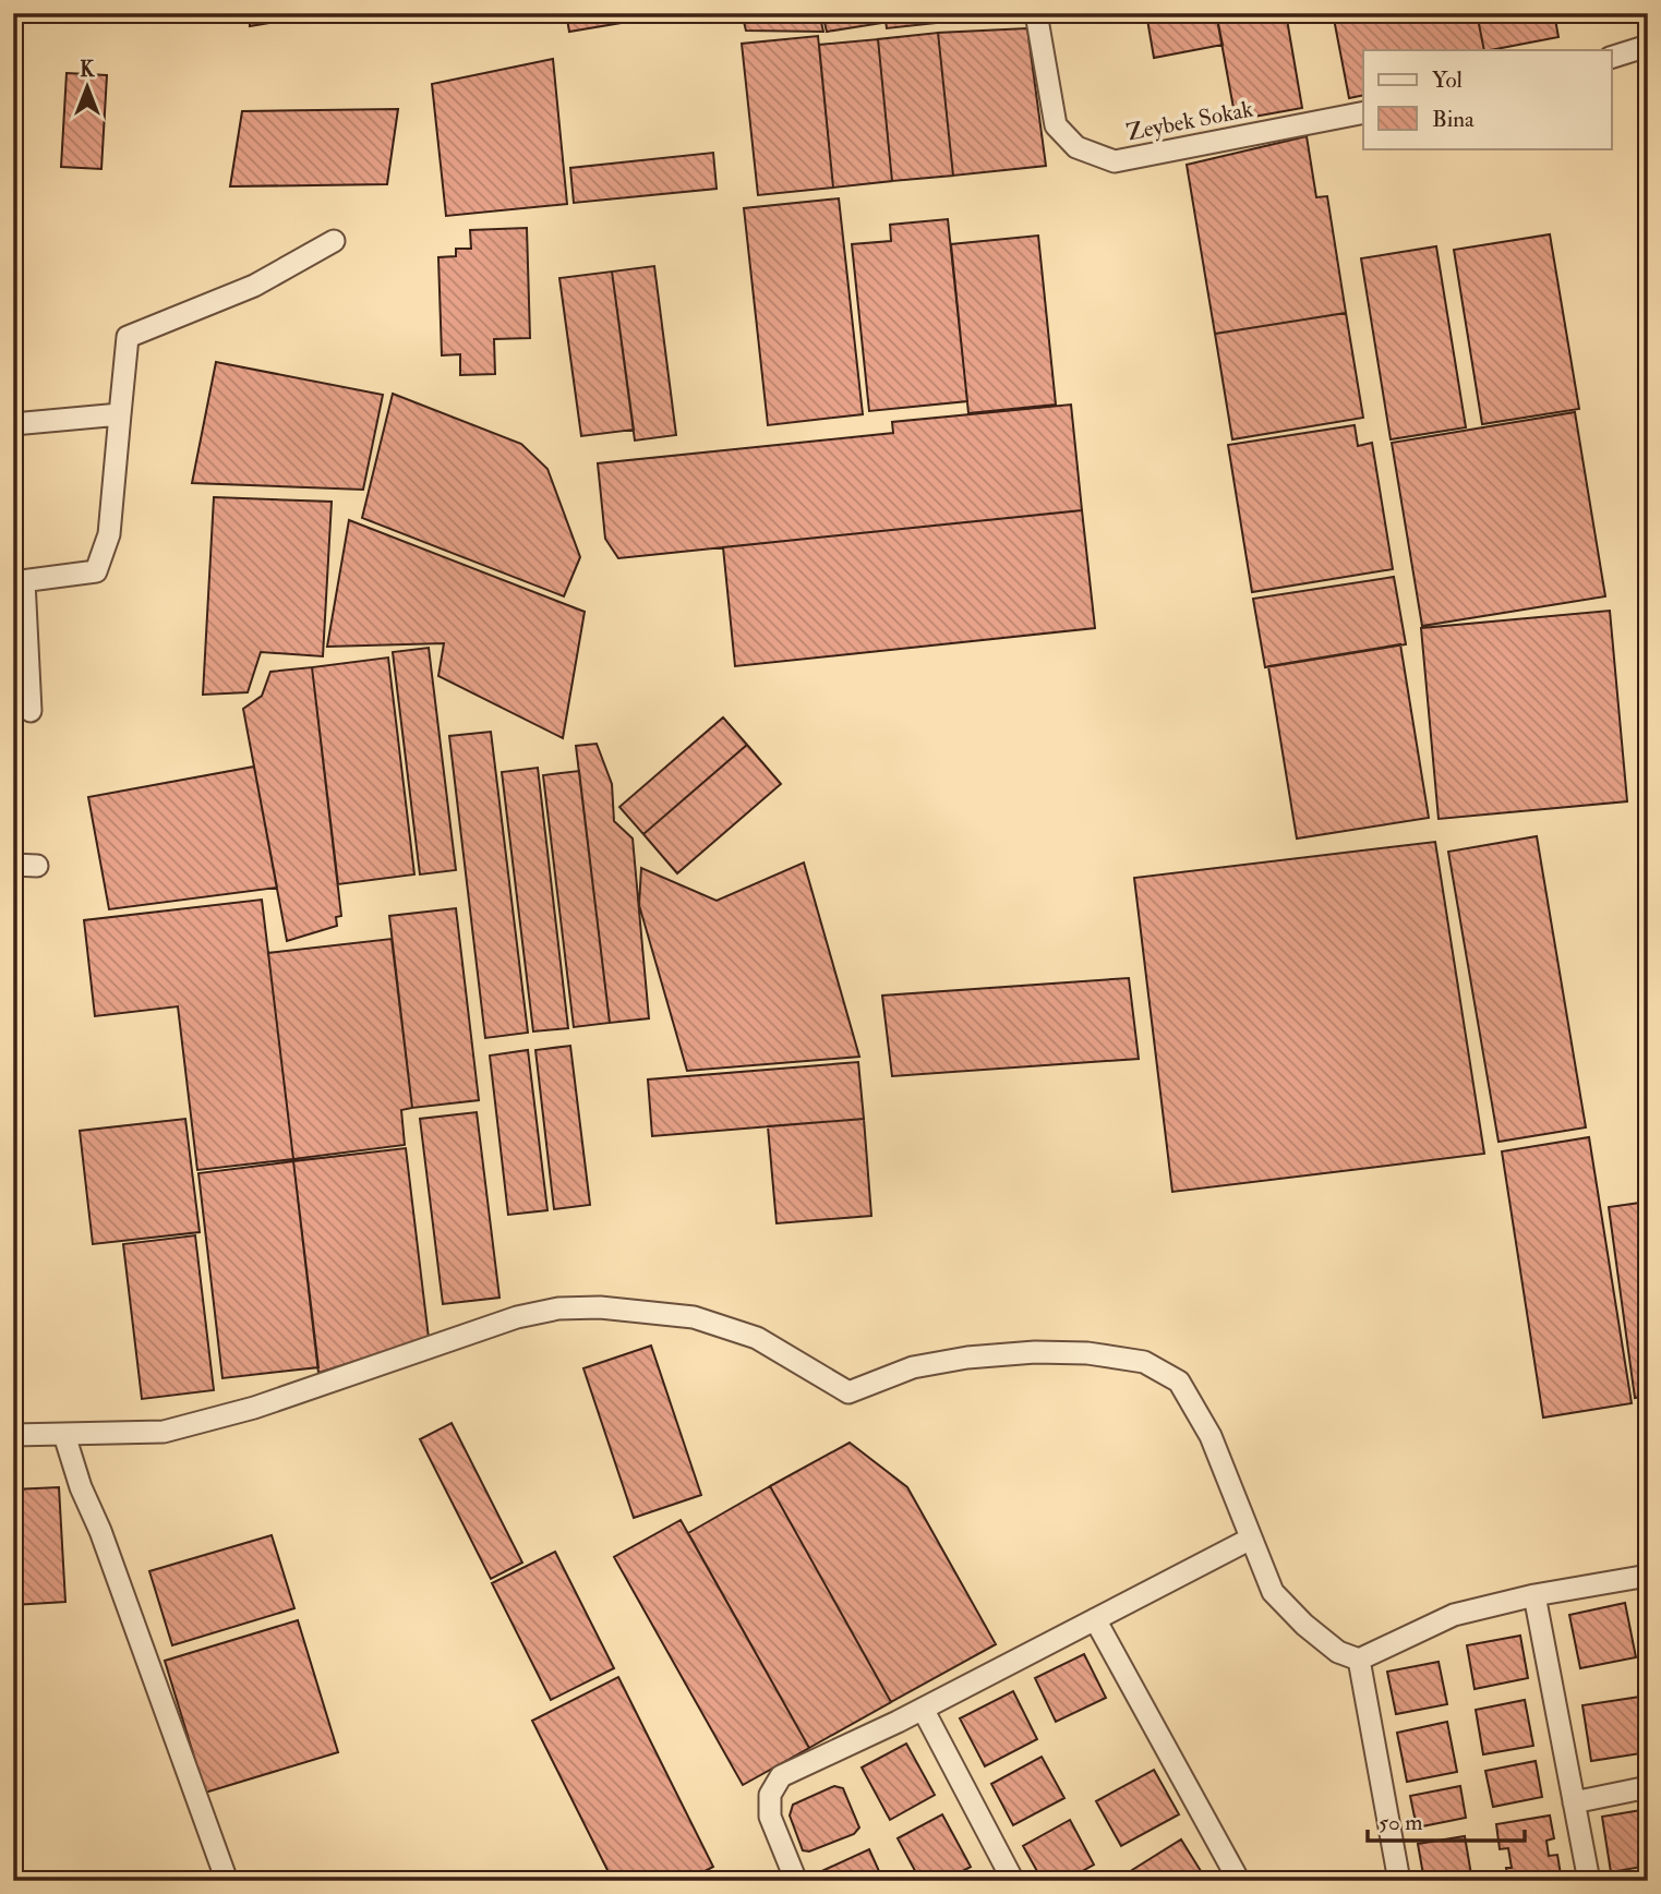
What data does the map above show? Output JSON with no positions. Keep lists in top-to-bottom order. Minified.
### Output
{"streets":{"street":["Zeybek Sokak"]},"legend":["Yol","Bina"],"scale_bar":"50 m","north":"top"}
